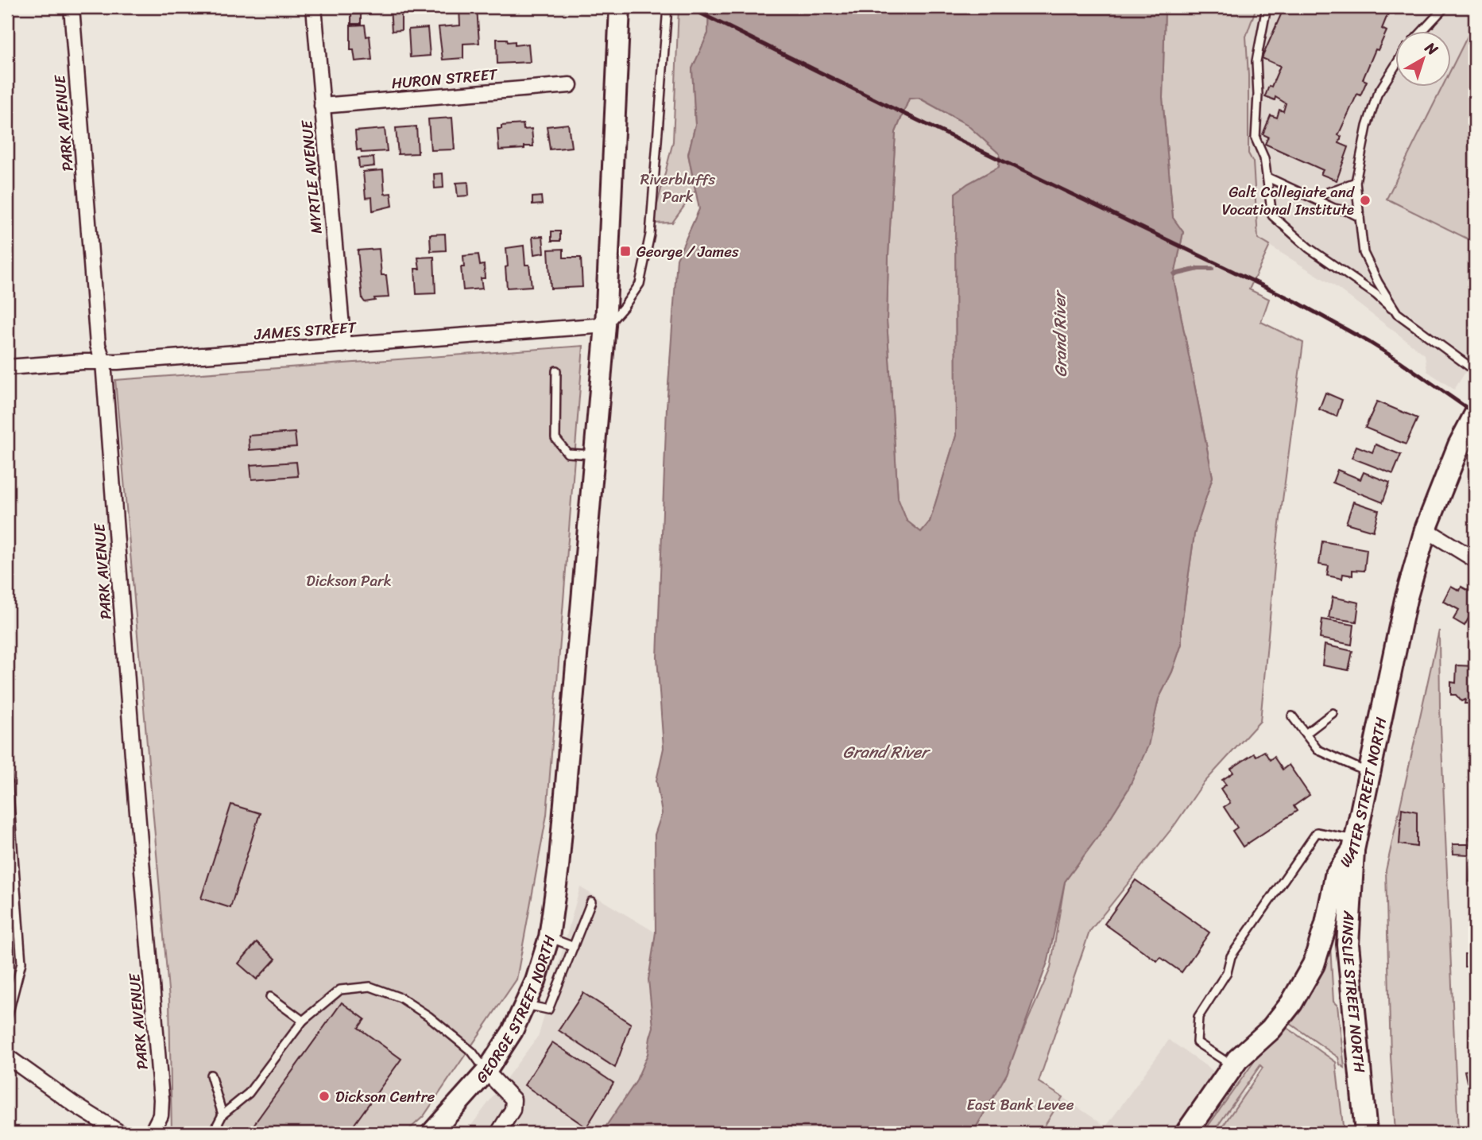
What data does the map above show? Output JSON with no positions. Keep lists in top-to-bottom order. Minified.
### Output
{"streets":{"main road":["WATER STREET NORTH","AINSLIE STREET NORTH","GEORGE STREET NORTH"],"street":["HURON STREET","PARK AVENUE","MYRTLE AVENUE","JAMES STREET"]},"crossings":[["HURON STREET","MYRTLE AVENUE"],["PARK AVENUE","JAMES STREET"],["MYRTLE AVENUE","JAMES STREET"],["JAMES STREET","GEORGE STREET NORTH"],["WATER STREET NORTH","AINSLIE STREET NORTH"]],"water":["Grand River"],"parks":["Riverbluffs Park","Dickson Park","East Bank Levee"],"places":{"other":["Galt Collegiate and Vocational Institute","Dickson Centre"],"transit":["George / James"]},"north":"top right"}
